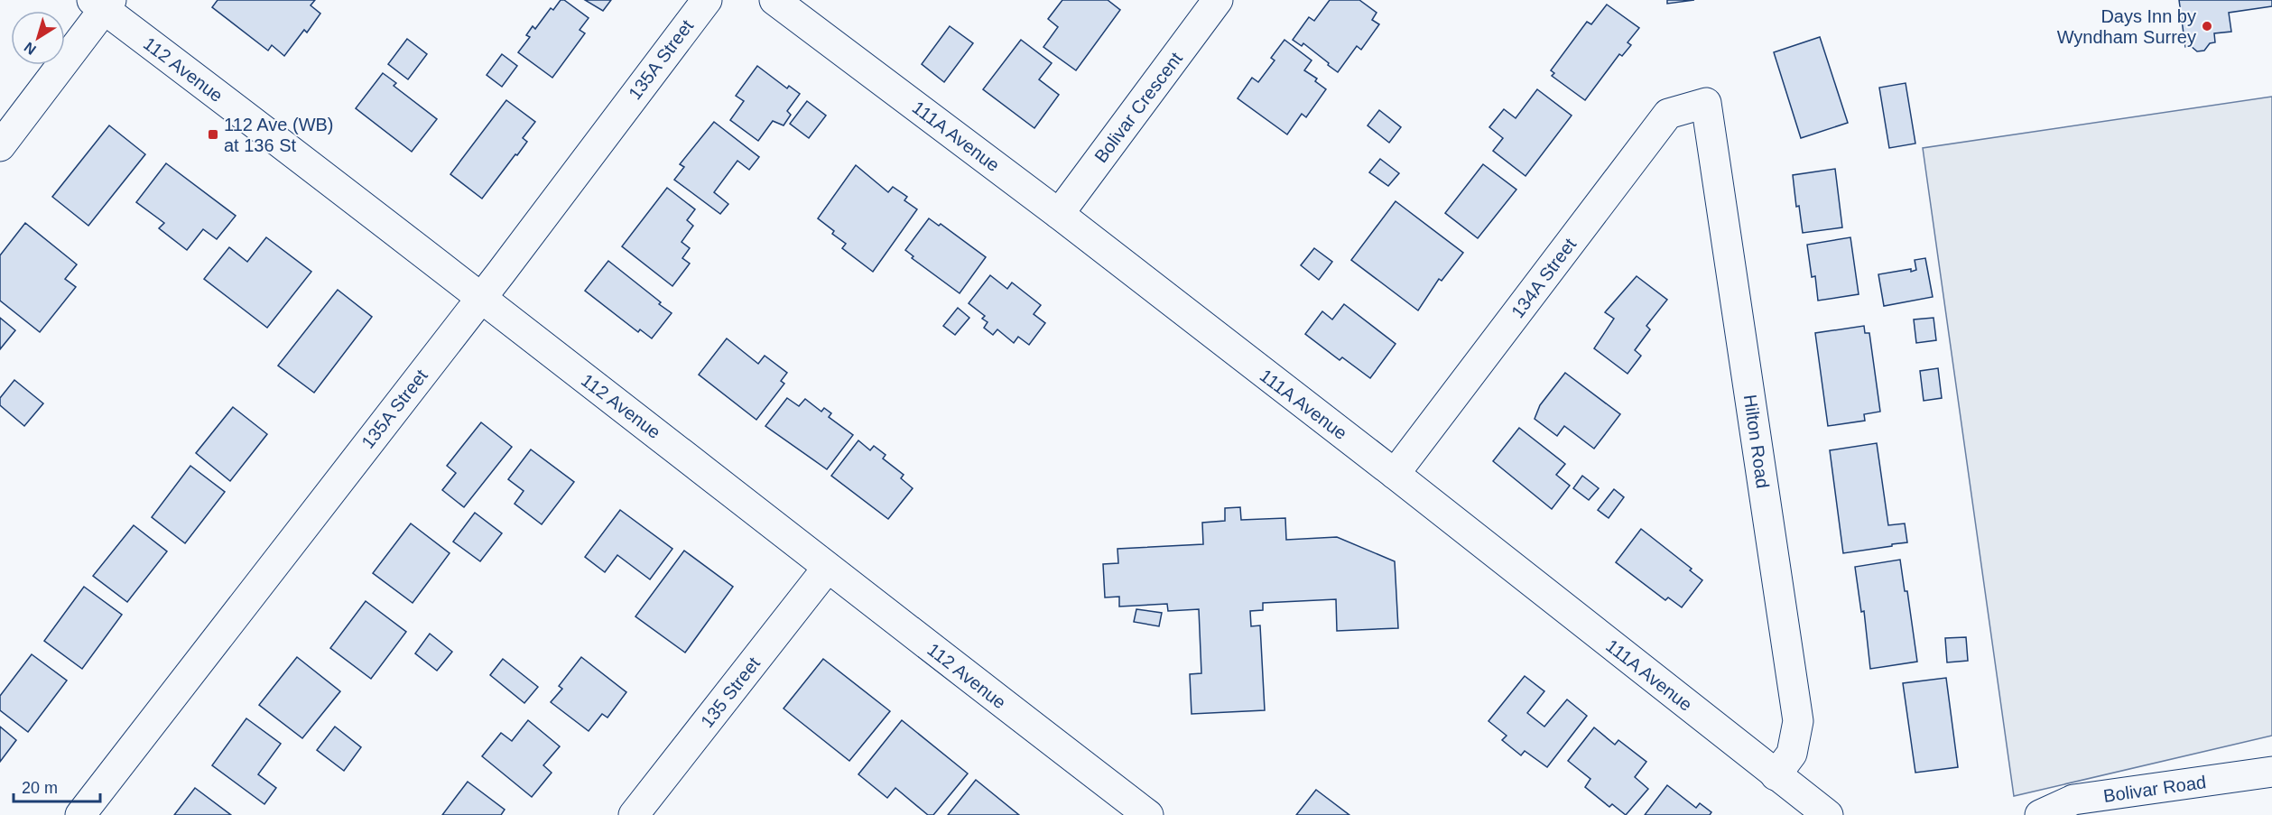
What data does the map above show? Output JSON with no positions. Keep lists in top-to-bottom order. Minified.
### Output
{"streets":{"street":["135A Street","112 Avenue","Bolivar Crescent","111A Avenue","134A Street","Hilton Road","135 Street","Bolivar Road"]},"crossings":[["135A Street","112 Avenue"],["112 Avenue","135 Street"],["Bolivar Crescent","111A Avenue"],["111A Avenue","134A Street"],["111A Avenue","Hilton Road"],["134A Street","Hilton Road"]],"places":{"other":["Days Inn by Wyndham Surrey"],"transit":["112 Ave (WB) at 136 St"]},"scale_bar":"20 m","north":"bottom left"}
